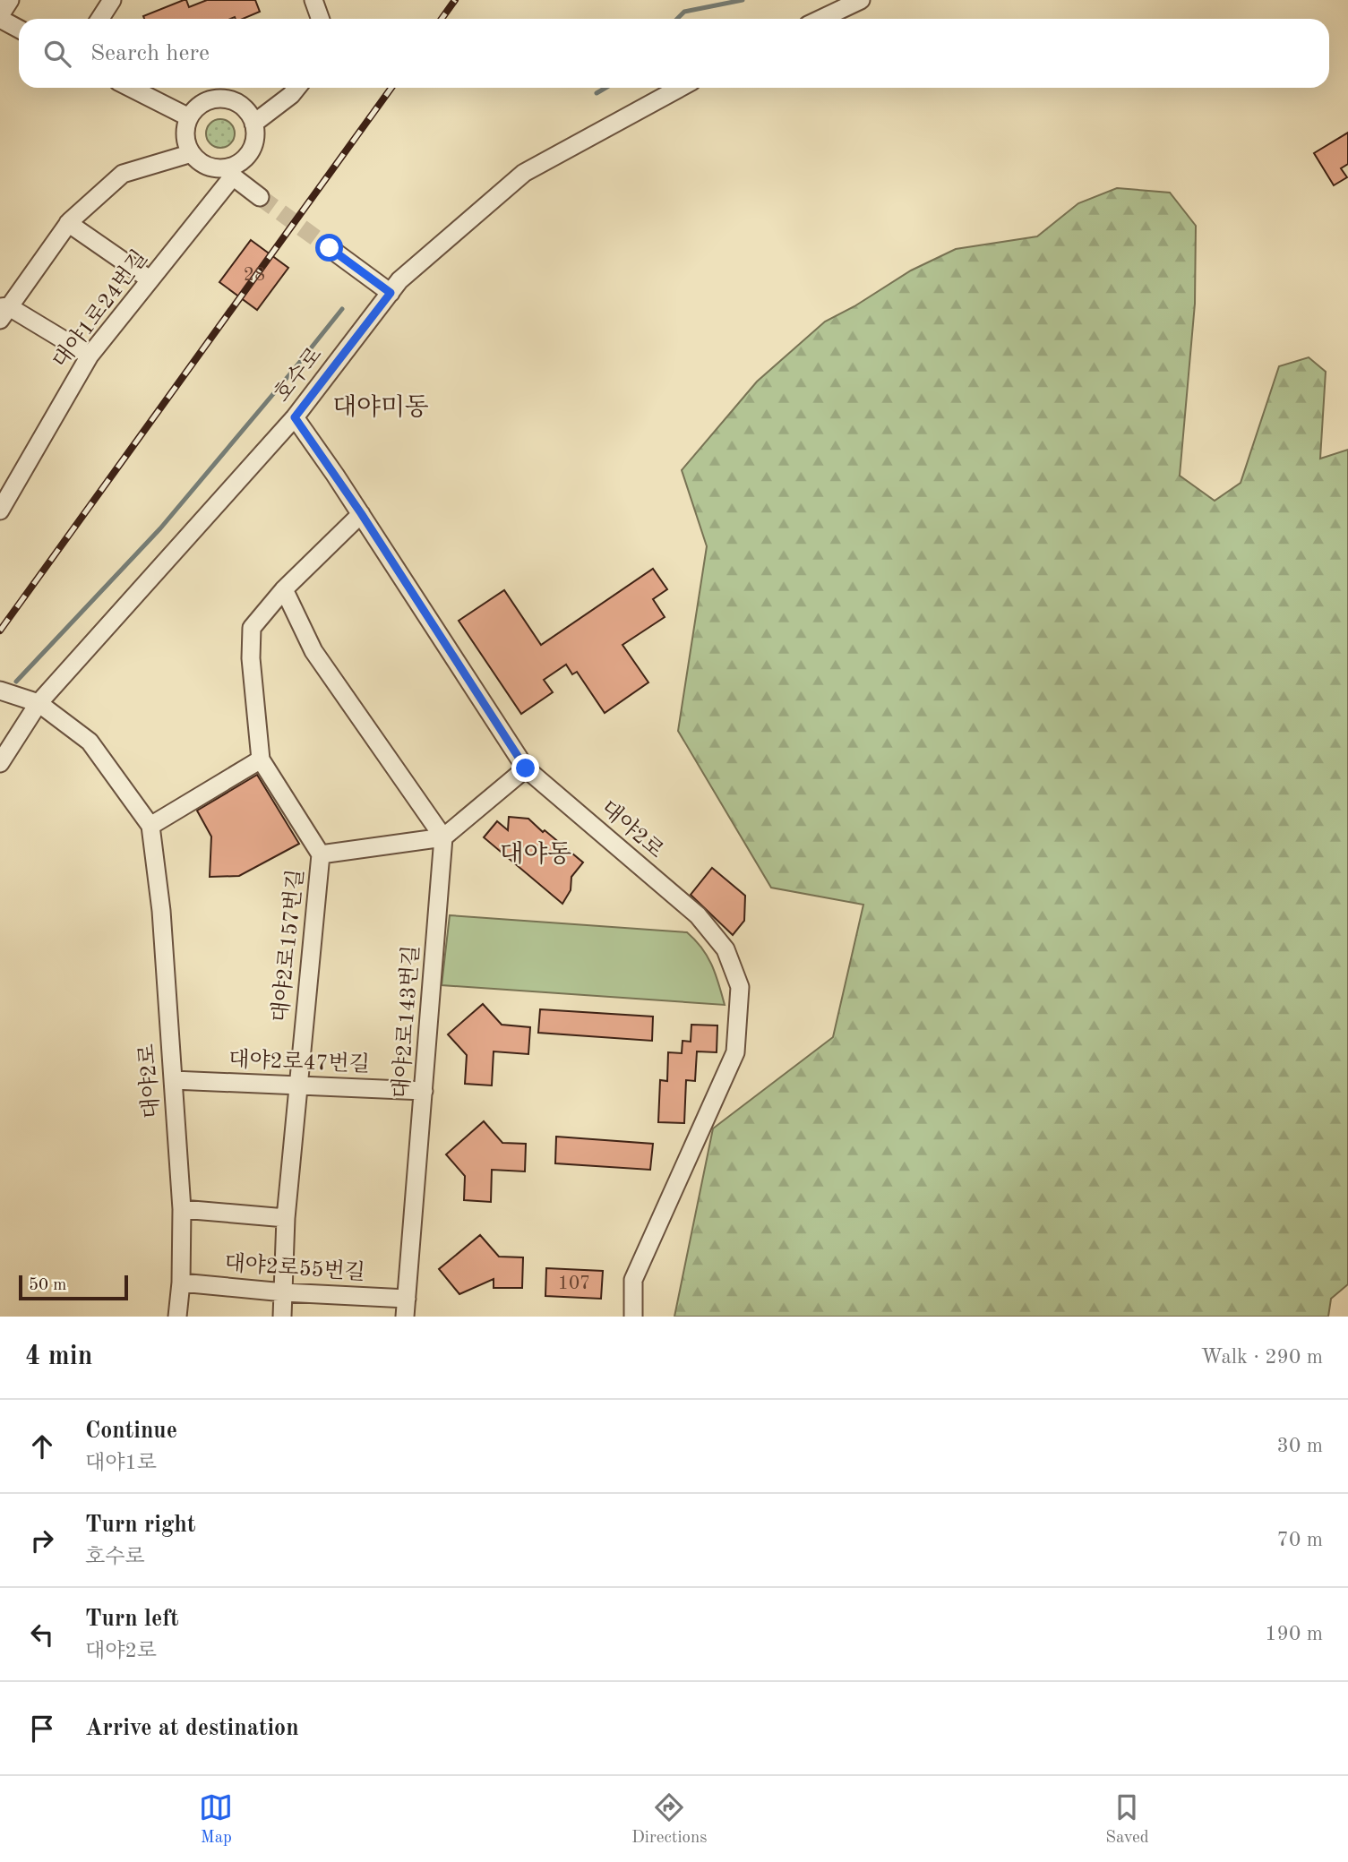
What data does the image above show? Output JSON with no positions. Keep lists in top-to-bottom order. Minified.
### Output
{"streets":{"street":["대야1로24번길","호수로","대야2로","대야2로157번길","대야2로143번길","대야2로47번길","대야2로55번길"]},"crossings":[["호수로","대야2로"],["대야2로","대야2로157번길"],["대야2로","대야2로47번길"],["대야2로","대야2로55번길"],["대야2로157번길","대야2로47번길"],["대야2로157번길","대야2로55번길"],["대야2로143번길","대야2로47번길"],["대야2로143번길","대야2로55번길"]],"districts":["대야미동","대야동"],"house_numbers":["28","107"],"scale_bar":"50 m","page":{"search":"Search here","scale":"50 m","heading":["4 min","Walk · 290 m"],"list":[["Continue","대야1로","30 m"],["Turn right","호수로","70 m"],["Turn left","대야2로","190 m"],"Arrive at destination"],"nav":["Map","Directions","Saved"]}}
